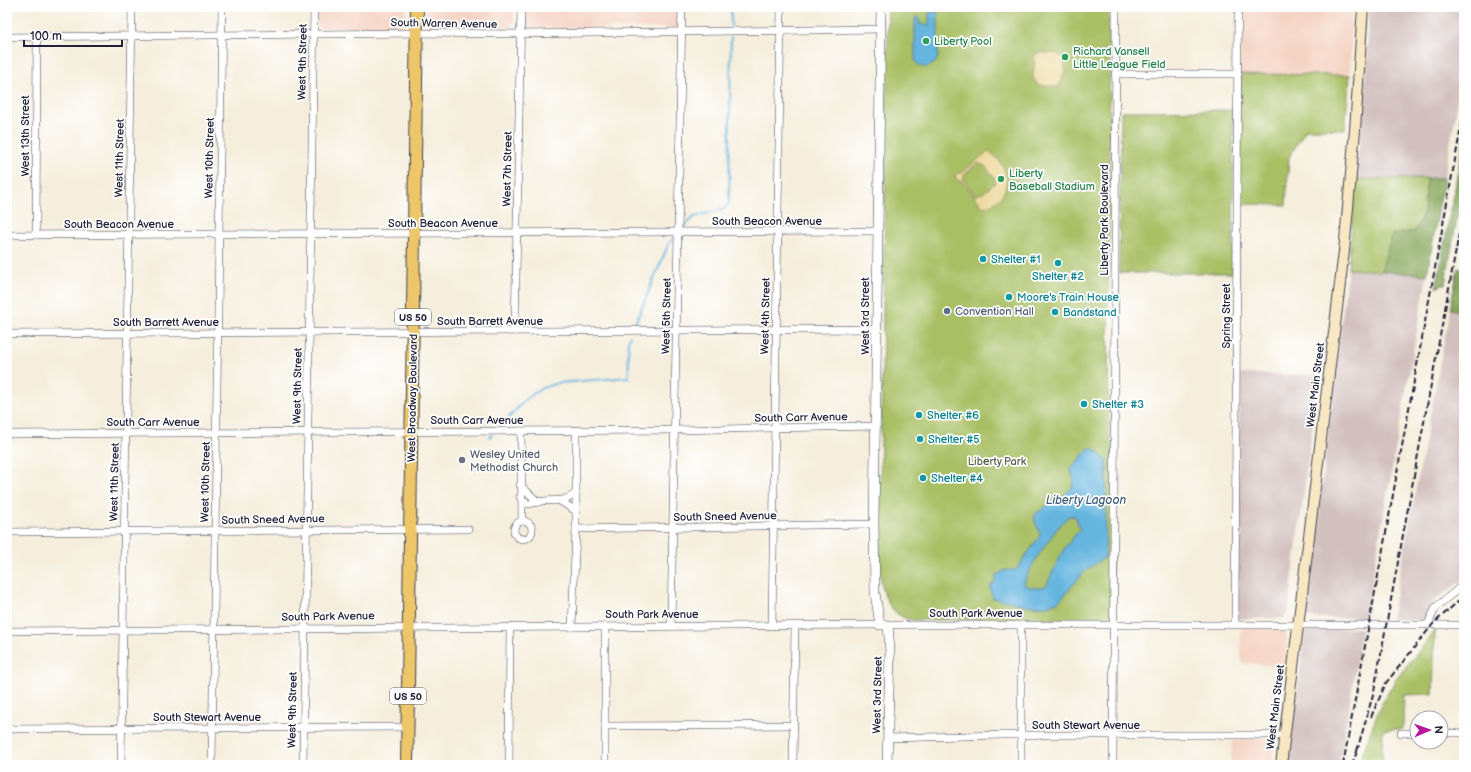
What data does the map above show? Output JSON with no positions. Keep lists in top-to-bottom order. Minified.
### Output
{"streets":{"highway":["US 50","West Broadway Boulevard"],"main road":["West Main Street"],"street":["South Warren Avenue","West 9th Street","West 13th Street","West 11th Street","West 10th Street","West 7th Street","Liberty Park Boulevard","South Beacon Avenue","West 5th Street","West 4th Street","West 3rd Street","Spring Street","South Barrett Avenue","South Carr Avenue","South Sneed Avenue","South Park Avenue","South Stewart Avenue"]},"crossings":[["South Warren Avenue","West 9th Street"],["South Warren Avenue","West 13th Street"],["South Warren Avenue","West 11th Street"],["South Warren Avenue","West 10th Street"],["South Warren Avenue","West 7th Street"],["South Warren Avenue","West 5th Street"],["South Warren Avenue","West 4th Street"],["South Warren Avenue","West 3rd Street"],["South Warren Avenue","West Broadway Boulevard"],["West 9th Street","South Beacon Avenue"],["West 9th Street","South Barrett Avenue"],["West 9th Street","South Carr Avenue"],["West 9th Street","South Sneed Avenue"],["West 9th Street","South Park Avenue"],["West 9th Street","South Stewart Avenue"],["West 13th Street","South Beacon Avenue"],["West 11th Street","South Beacon Avenue"],["West 11th Street","South Barrett Avenue"],["West 11th Street","South Carr Avenue"],["West 11th Street","South Sneed Avenue"],["West 11th Street","South Park Avenue"],["West 11th Street","South Stewart Avenue"],["West 10th Street","South Beacon Avenue"],["West 10th Street","South Barrett Avenue"],["West 10th Street","South Carr Avenue"],["West 10th Street","South Sneed Avenue"],["West 10th Street","South Park Avenue"],["West 10th Street","South Stewart Avenue"],["West 7th Street","South Beacon Avenue"],["West 7th Street","South Barrett Avenue"],["Liberty Park Boulevard","South Park Avenue"],["Liberty Park Boulevard","South Stewart Avenue"],["South Beacon Avenue","West 5th Street"],["South Beacon Avenue","West 4th Street"],["South Beacon Avenue","West 3rd Street"],["South Beacon Avenue","West Broadway Boulevard"],["West 5th Street","South Barrett Avenue"],["West 5th Street","South Carr Avenue"],["West 5th Street","South Sneed Avenue"],["West 5th Street","South Park Avenue"],["West 4th Street","South Barrett Avenue"],["West 4th Street","South Carr Avenue"],["West 4th Street","South Sneed Avenue"],["West 4th Street","South Park Avenue"],["West 3rd Street","South Barrett Avenue"],["West 3rd Street","South Carr Avenue"],["West 3rd Street","South Sneed Avenue"],["West 3rd Street","South Park Avenue"],["West 3rd Street","South Stewart Avenue"],["Spring Street","South Park Avenue"],["South Barrett Avenue","West Broadway Boulevard"],["West Main Street","South Park Avenue"],["West Main Street","South Stewart Avenue"],["West Broadway Boulevard","South Carr Avenue"],["West Broadway Boulevard","South Sneed Avenue"],["West Broadway Boulevard","South Park Avenue"],["West Broadway Boulevard","South Stewart Avenue"]],"water":["Liberty Lagoon"],"parks":["Liberty Park"],"places":["Liberty Pool","Richard Vansell Little League Field","Liberty Baseball Stadium","Shelter #1","Shelter #2","Moore's Train House","Convention Hall","Bandstand","Shelter #3","Shelter #6","Shelter #5","Wesley United Methodist Church","Shelter #4"],"scale_bar":"100 m","north":"right"}
